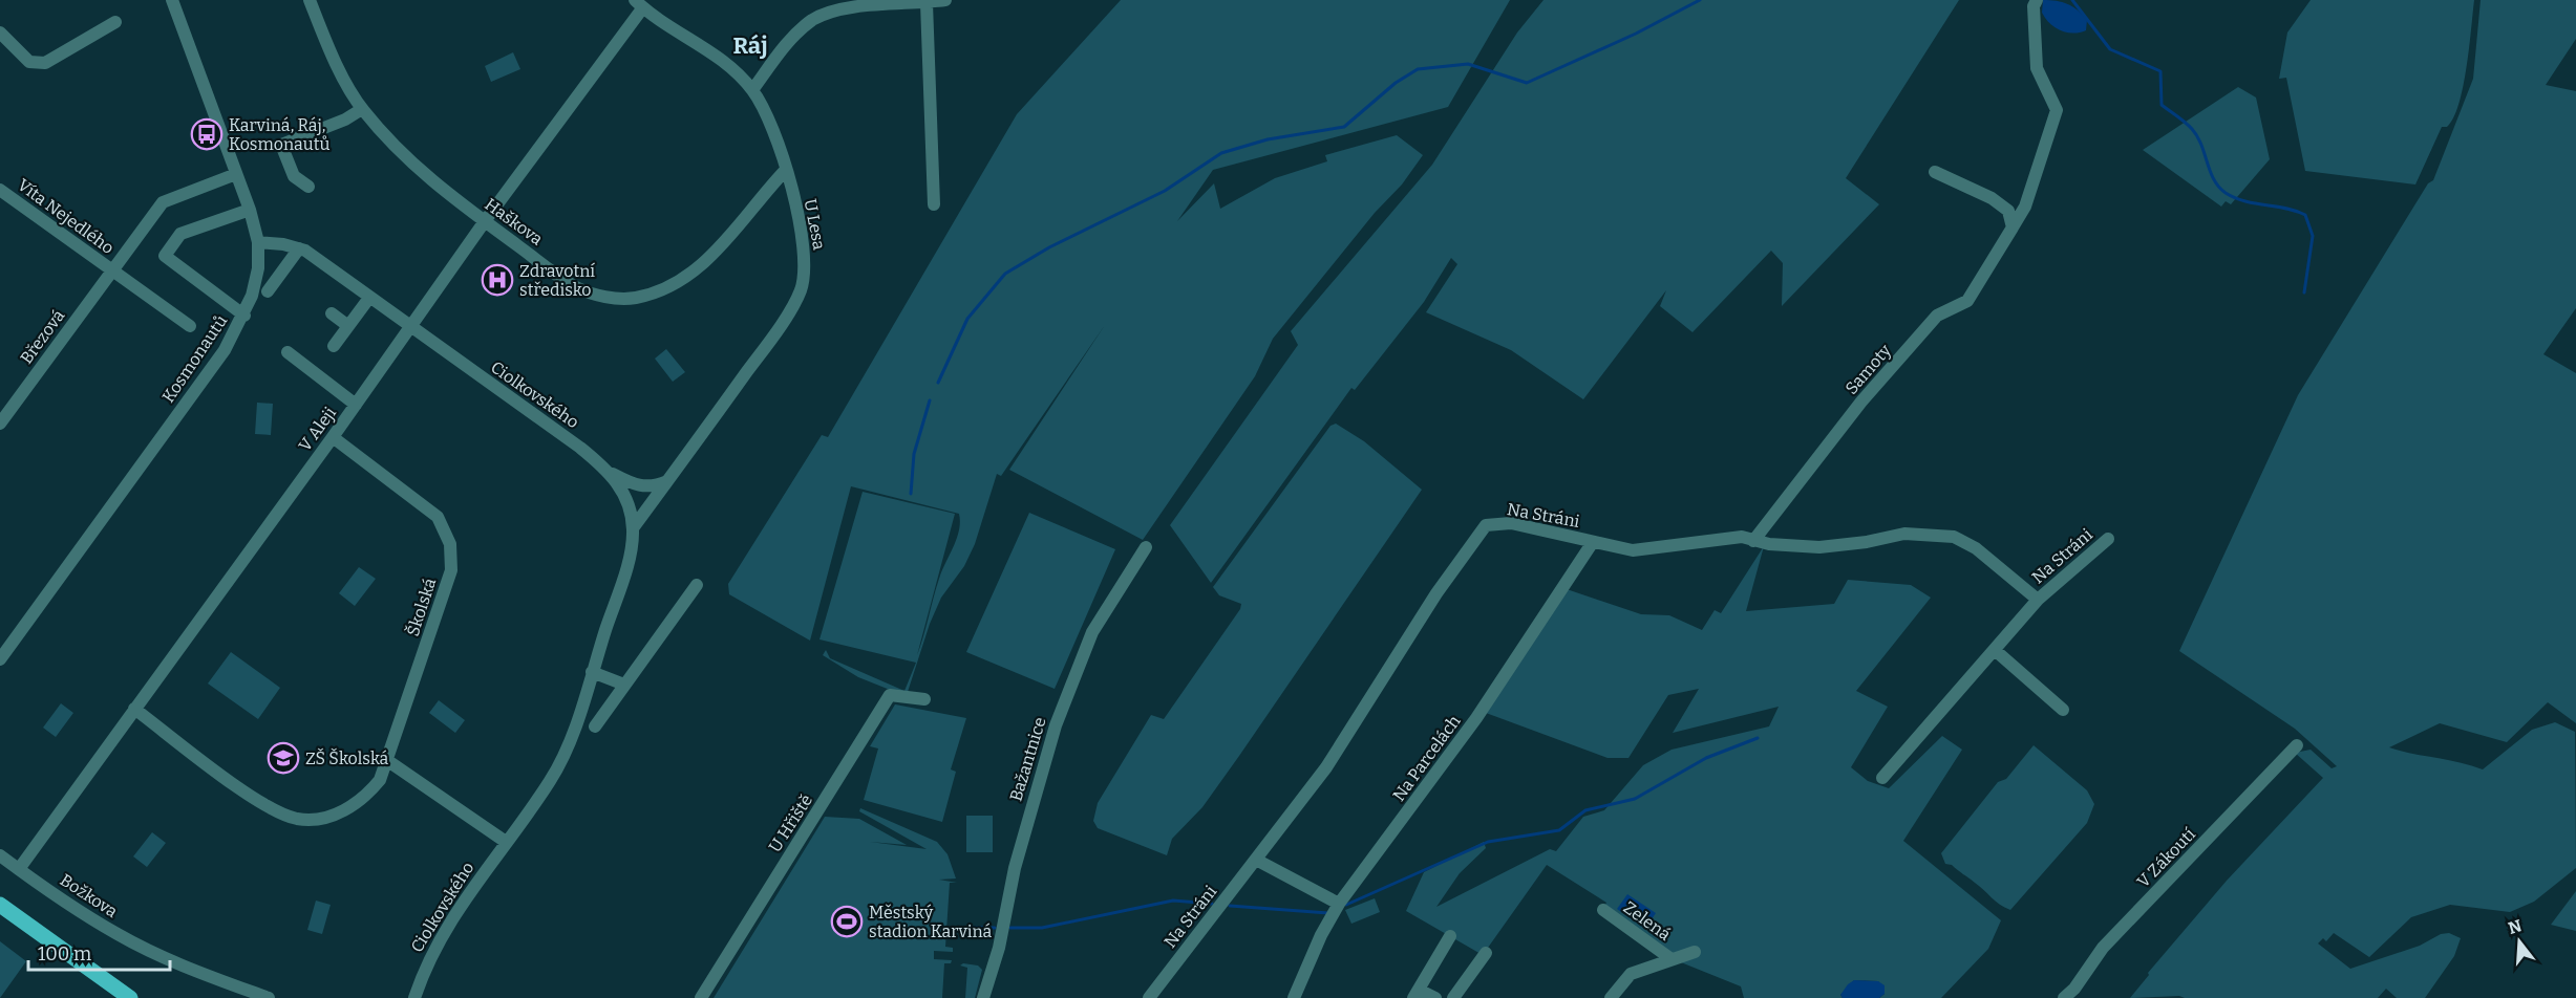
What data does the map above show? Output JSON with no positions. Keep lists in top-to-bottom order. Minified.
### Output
{"streets":{"street":["Víta Nejedlého","Haškova","U Lesa","Březová","Kosmonautů","Samoty","Ciolkovského","V Aleji","Na Stráni","Školská","Na Parcelách","Bažantnice","U Hřiště","V Zákoutí","Božkova","Zelená"]},"crossings":[["Víta Nejedlého","Březová"],["Haškova","U Lesa"],["Haškova","V Aleji"],["U Lesa","Ciolkovského"],["U Lesa","V Aleji"],["Březová","Kosmonautů"],["Kosmonautů","Ciolkovského"],["Samoty","Na Stráni"],["Ciolkovského","V Aleji"],["V Aleji","Školská"],["V Aleji","Božkova"],["Na Stráni","Na Parcelách"]],"districts":["Ráj"],"places":{"bus stop":["Karviná, Ráj, Kosmonautů"],"hospital":["Zdravotní středisko"],"school or university":["ZŠ Školská"],"sports":["Městský stadion Karviná"]},"scale_bar":"100 m","north":"top"}
